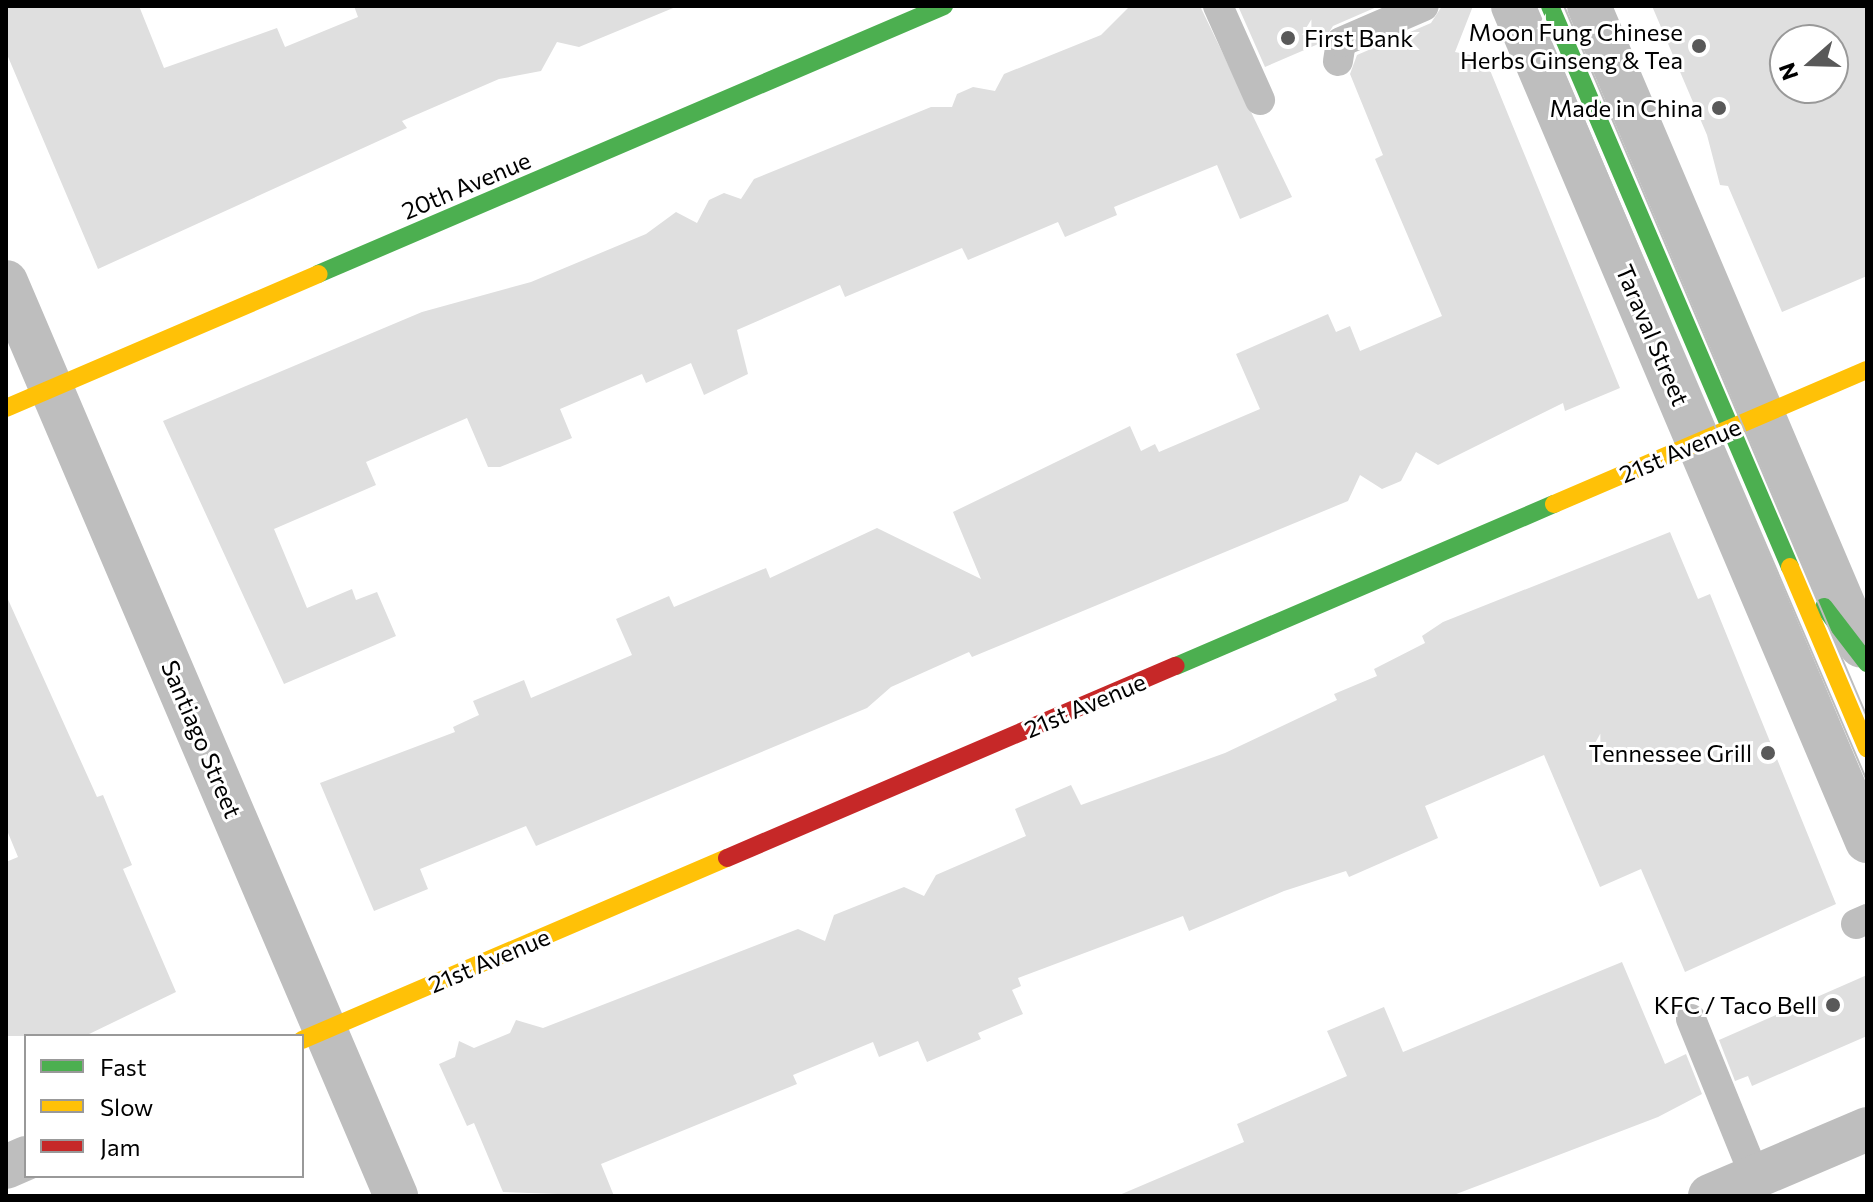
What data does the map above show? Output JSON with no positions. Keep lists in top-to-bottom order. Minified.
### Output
{"streets":{"street":["20th Avenue","Taraval Street","21st Avenue","Santiago Street"]},"crossings":[["20th Avenue","Santiago Street"],["Taraval Street","21st Avenue"],["21st Avenue","Santiago Street"]],"places":["First Bank","Moon Fung Chinese Herbs Ginseng & Tea","Made in China","Tennessee Grill","KFC / Taco Bell"],"legend":["Fast","Slow","Jam"],"north":"left"}
